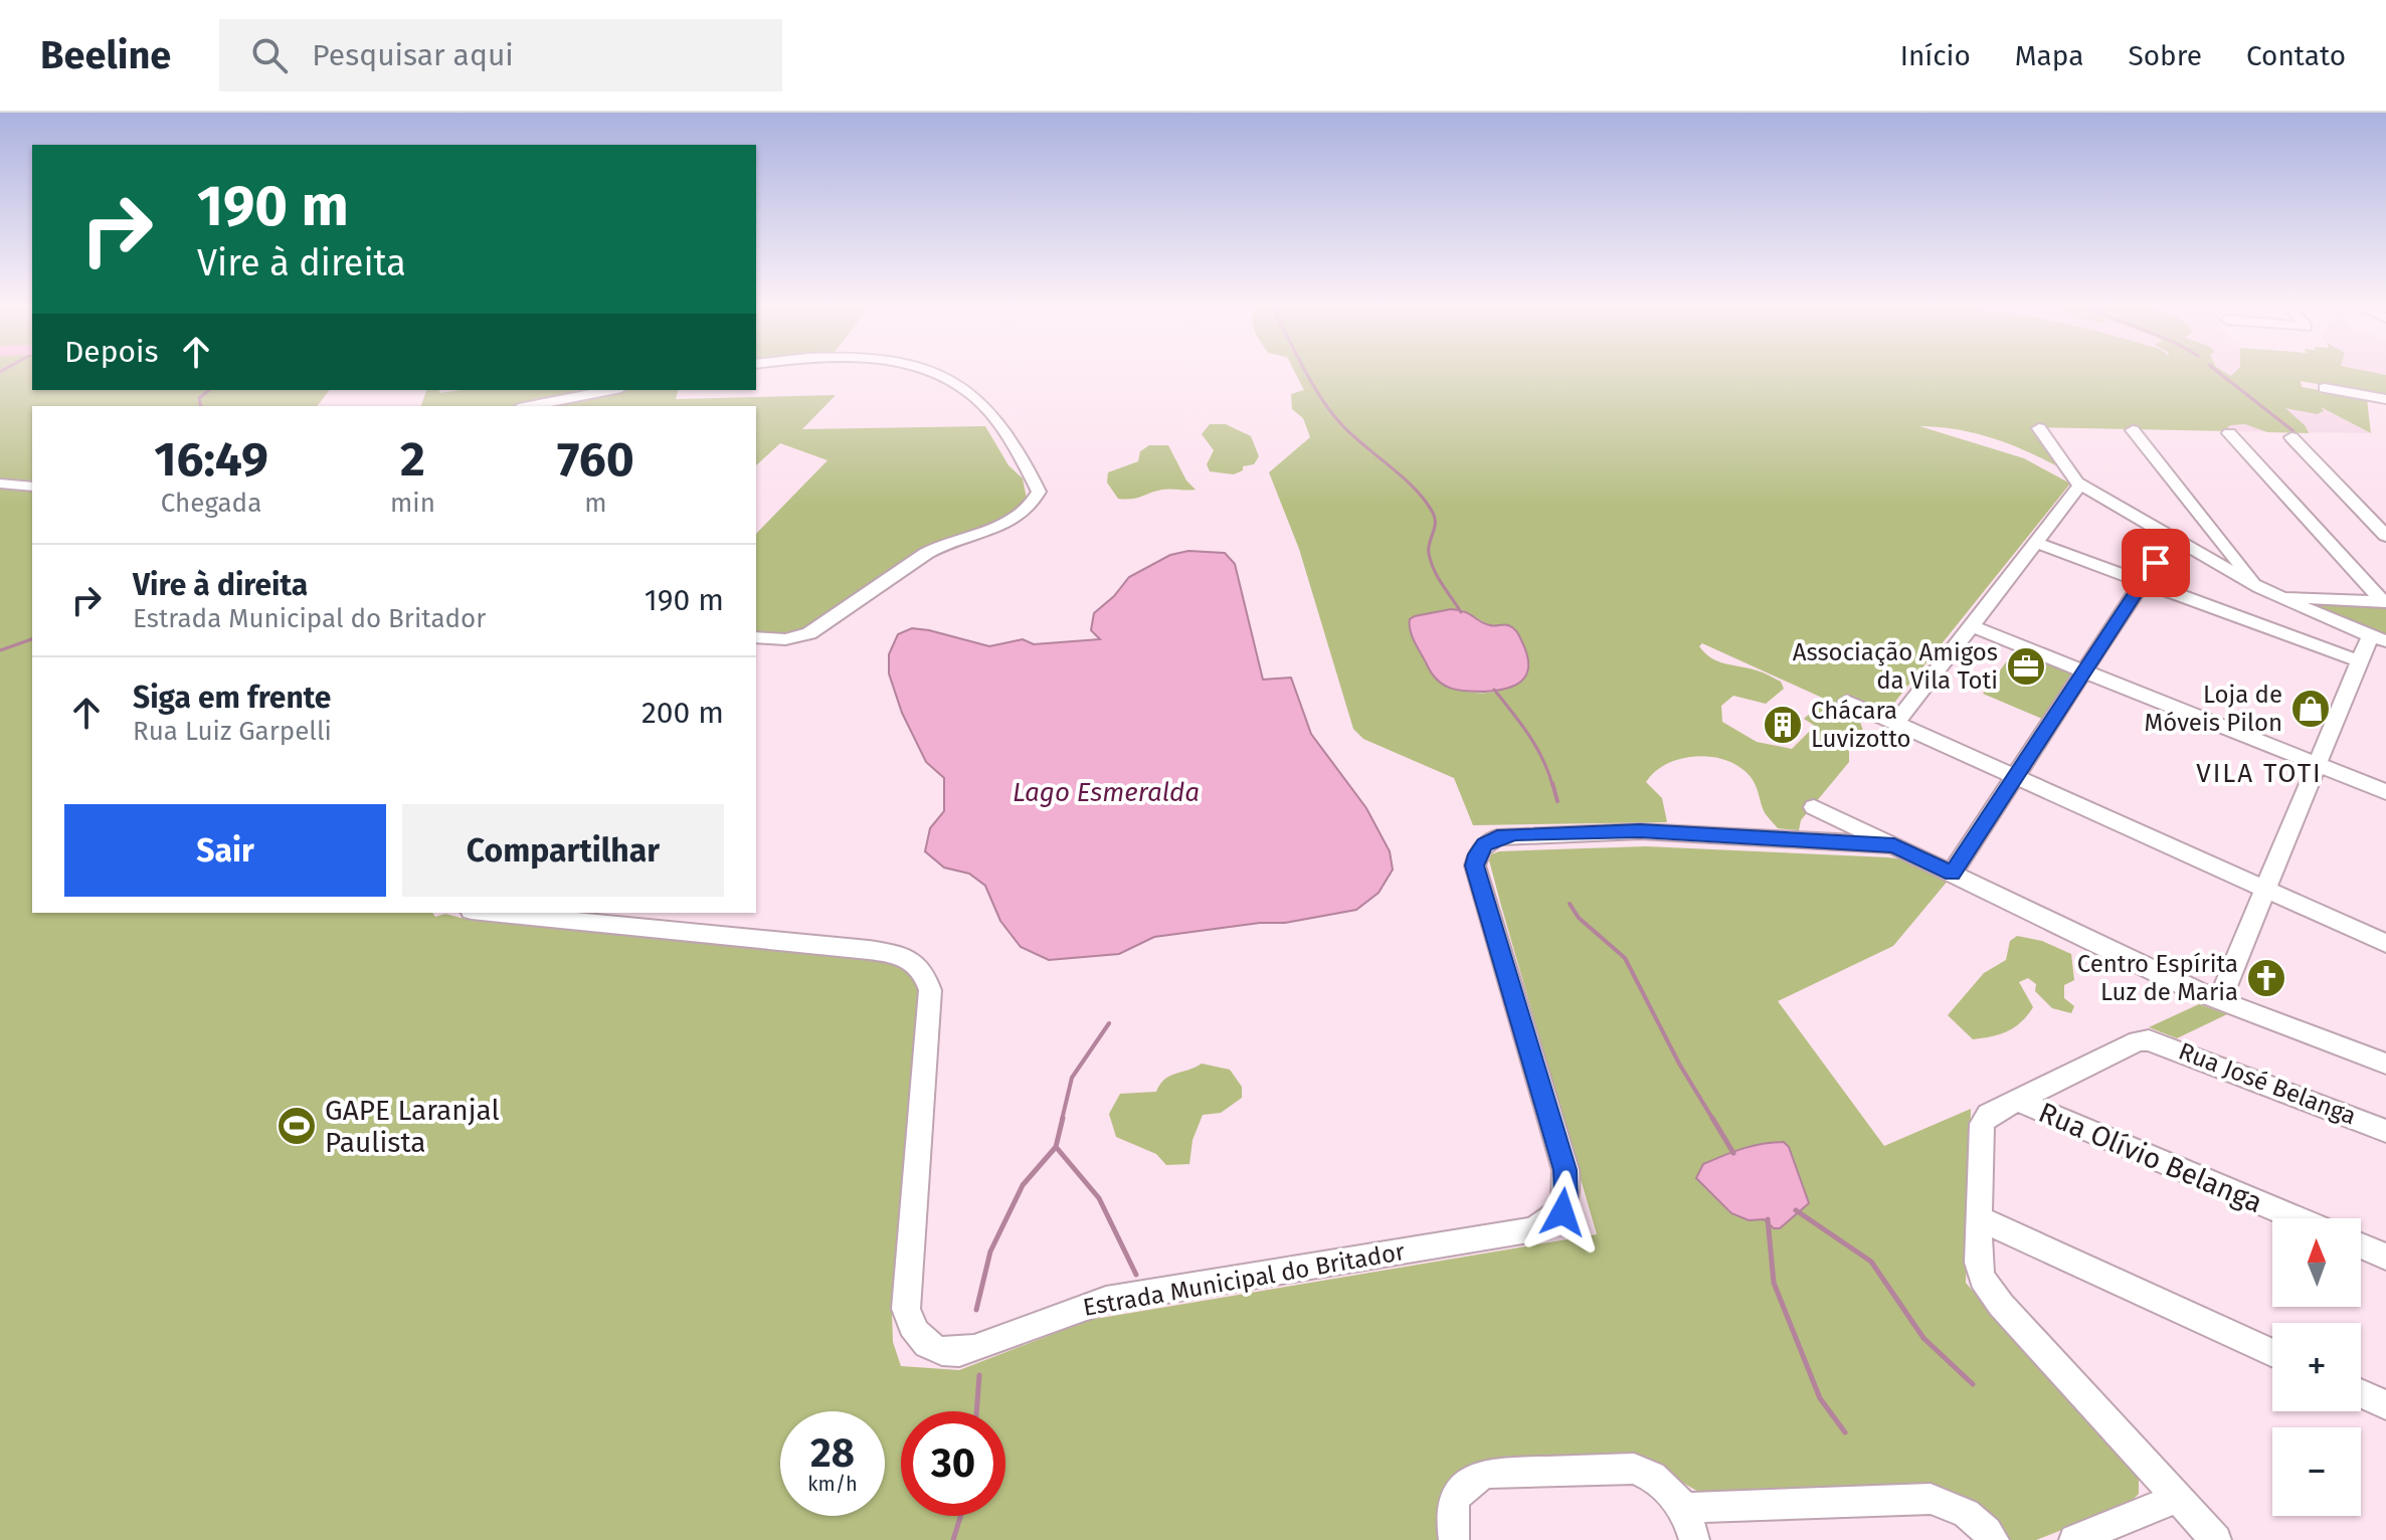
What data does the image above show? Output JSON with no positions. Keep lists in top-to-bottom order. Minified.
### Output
{"streets":{"street":["Rua José Belanga","Rua Olívio Belanga","Estrada Municipal do Britador"]},"crossings":[["Rua José Belanga","Rua Olívio Belanga"]],"districts":["VILA TOTI"],"water":["Lago Esmeralda"],"places":{"office":["Associação Amigos da Vila Toti"],"shop":["Loja de Móveis Pilon"],"building":["Chácara Luvizotto"],"church":["Centro Espírita Luz de Maria"],"sports":["GAPE Laranjal Paulista"]},"north":"top","page":{"header":"Beeline","search":"Pesquisar aqui","nav":["Início","Mapa","Sobre","Contato"],"turn":["190 m","Vire à direita"],"then":"Depois","eta":["16:49","Chegada","2","min","760","m"],"list":[{"name":"Vire à direita","note":"Estrada Municipal do Britador","value":"190 m"},{"name":"Siga em frente","note":"Rua Luiz Garpelli","value":"200 m"}],"buttons":["Sair","Compartilhar"],"map_buttons":["+","−"],"speed":"28 km/h","limit":"30"}}
